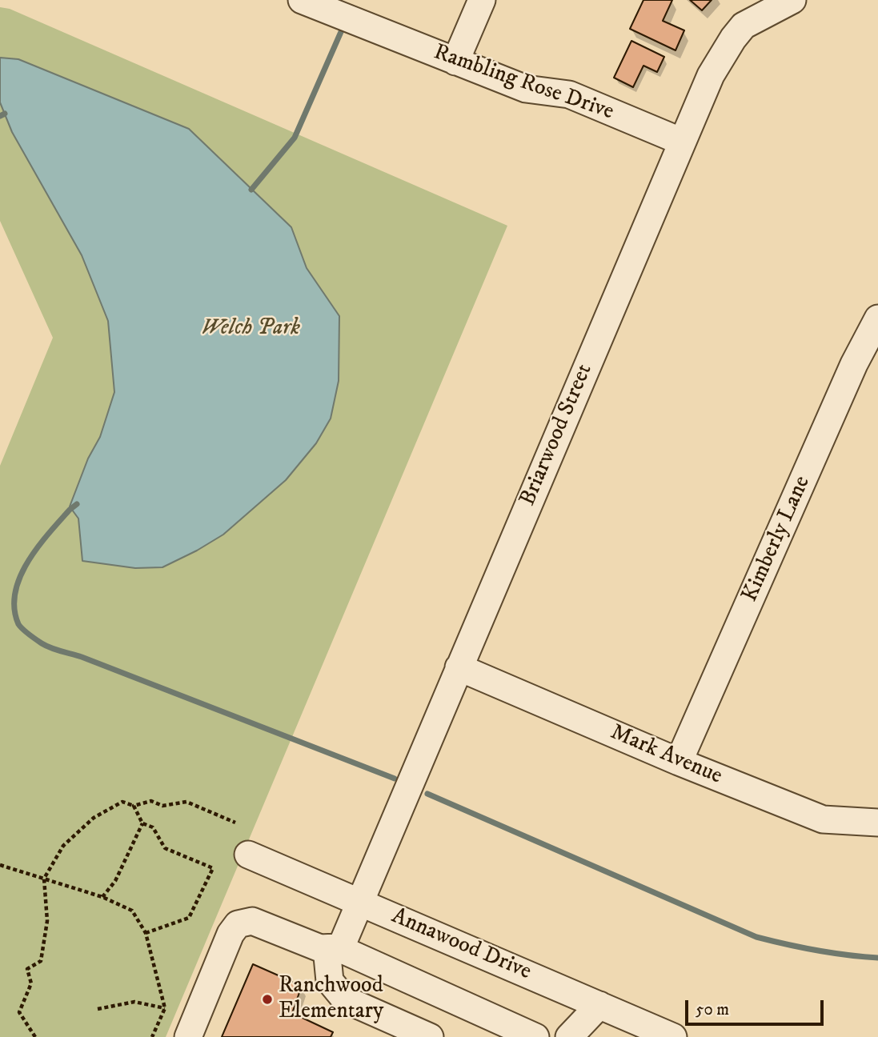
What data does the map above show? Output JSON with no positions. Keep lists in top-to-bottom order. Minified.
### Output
{"streets":{"street":["Rambling Rose Drive","Briarwood Street","Kimberly Lane","Mark Avenue","Annawood Drive"]},"crossings":[["Rambling Rose Drive","Briarwood Street"],["Briarwood Street","Mark Avenue"],["Briarwood Street","Annawood Drive"],["Kimberly Lane","Mark Avenue"]],"parks":["Welch Park"],"places":["Ranchwood Elementary"],"scale_bar":"50 m"}
